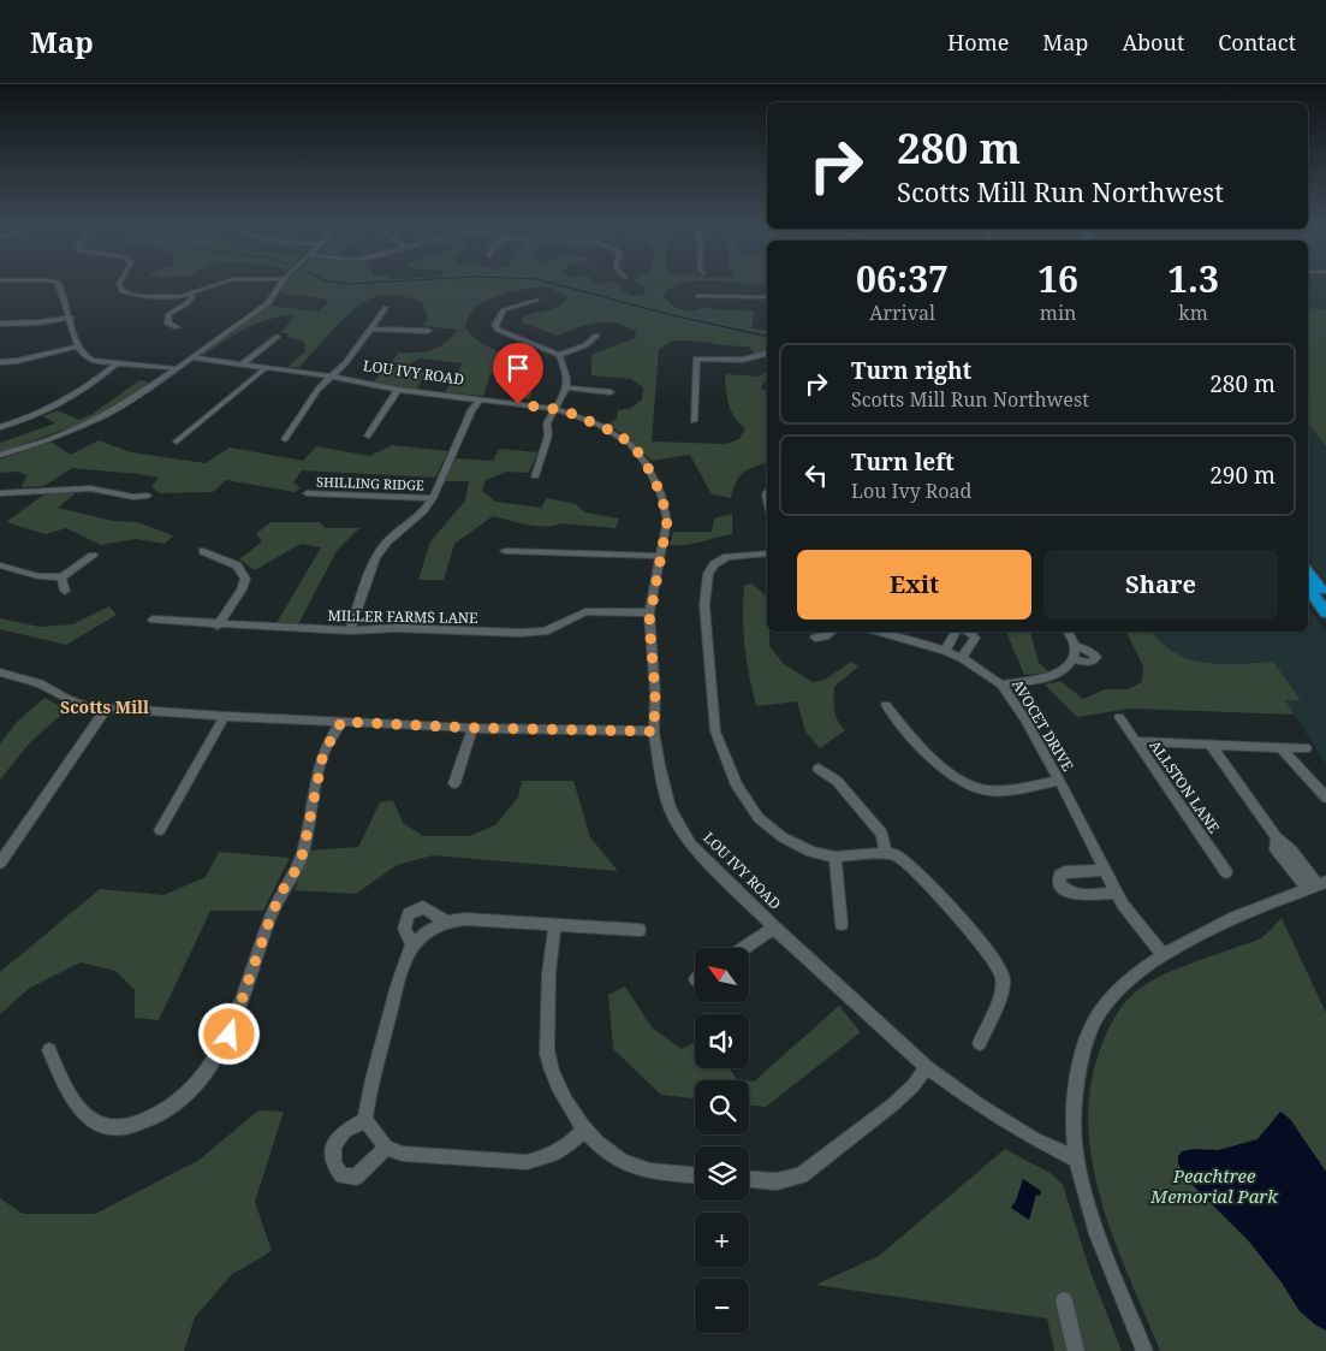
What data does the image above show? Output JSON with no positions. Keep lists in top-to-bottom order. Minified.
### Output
{"streets":{"street":["LOU IVY ROAD","SHILLING RIDGE","MILLER FARMS LANE","AVOCET DRIVE","ALLSTON LANE"]},"crossings":[["LOU IVY ROAD","MILLER FARMS LANE"]],"districts":["Scotts Mill"],"parks":["Peachtree Memorial Park"],"north":"top left","page":{"header":"Map","nav":["Home","Map","About","Contact"],"turn":["280 m","Scotts Mill Run Northwest"],"eta":["06:37","Arrival","16","min","1.3","km"],"list":[{"name":"Turn right","note":"Scotts Mill Run Northwest","value":"280 m"},{"name":"Turn left","note":"Lou Ivy Road","value":"290 m"}],"buttons":["Exit","Share"],"map_buttons":["+","−"]}}
